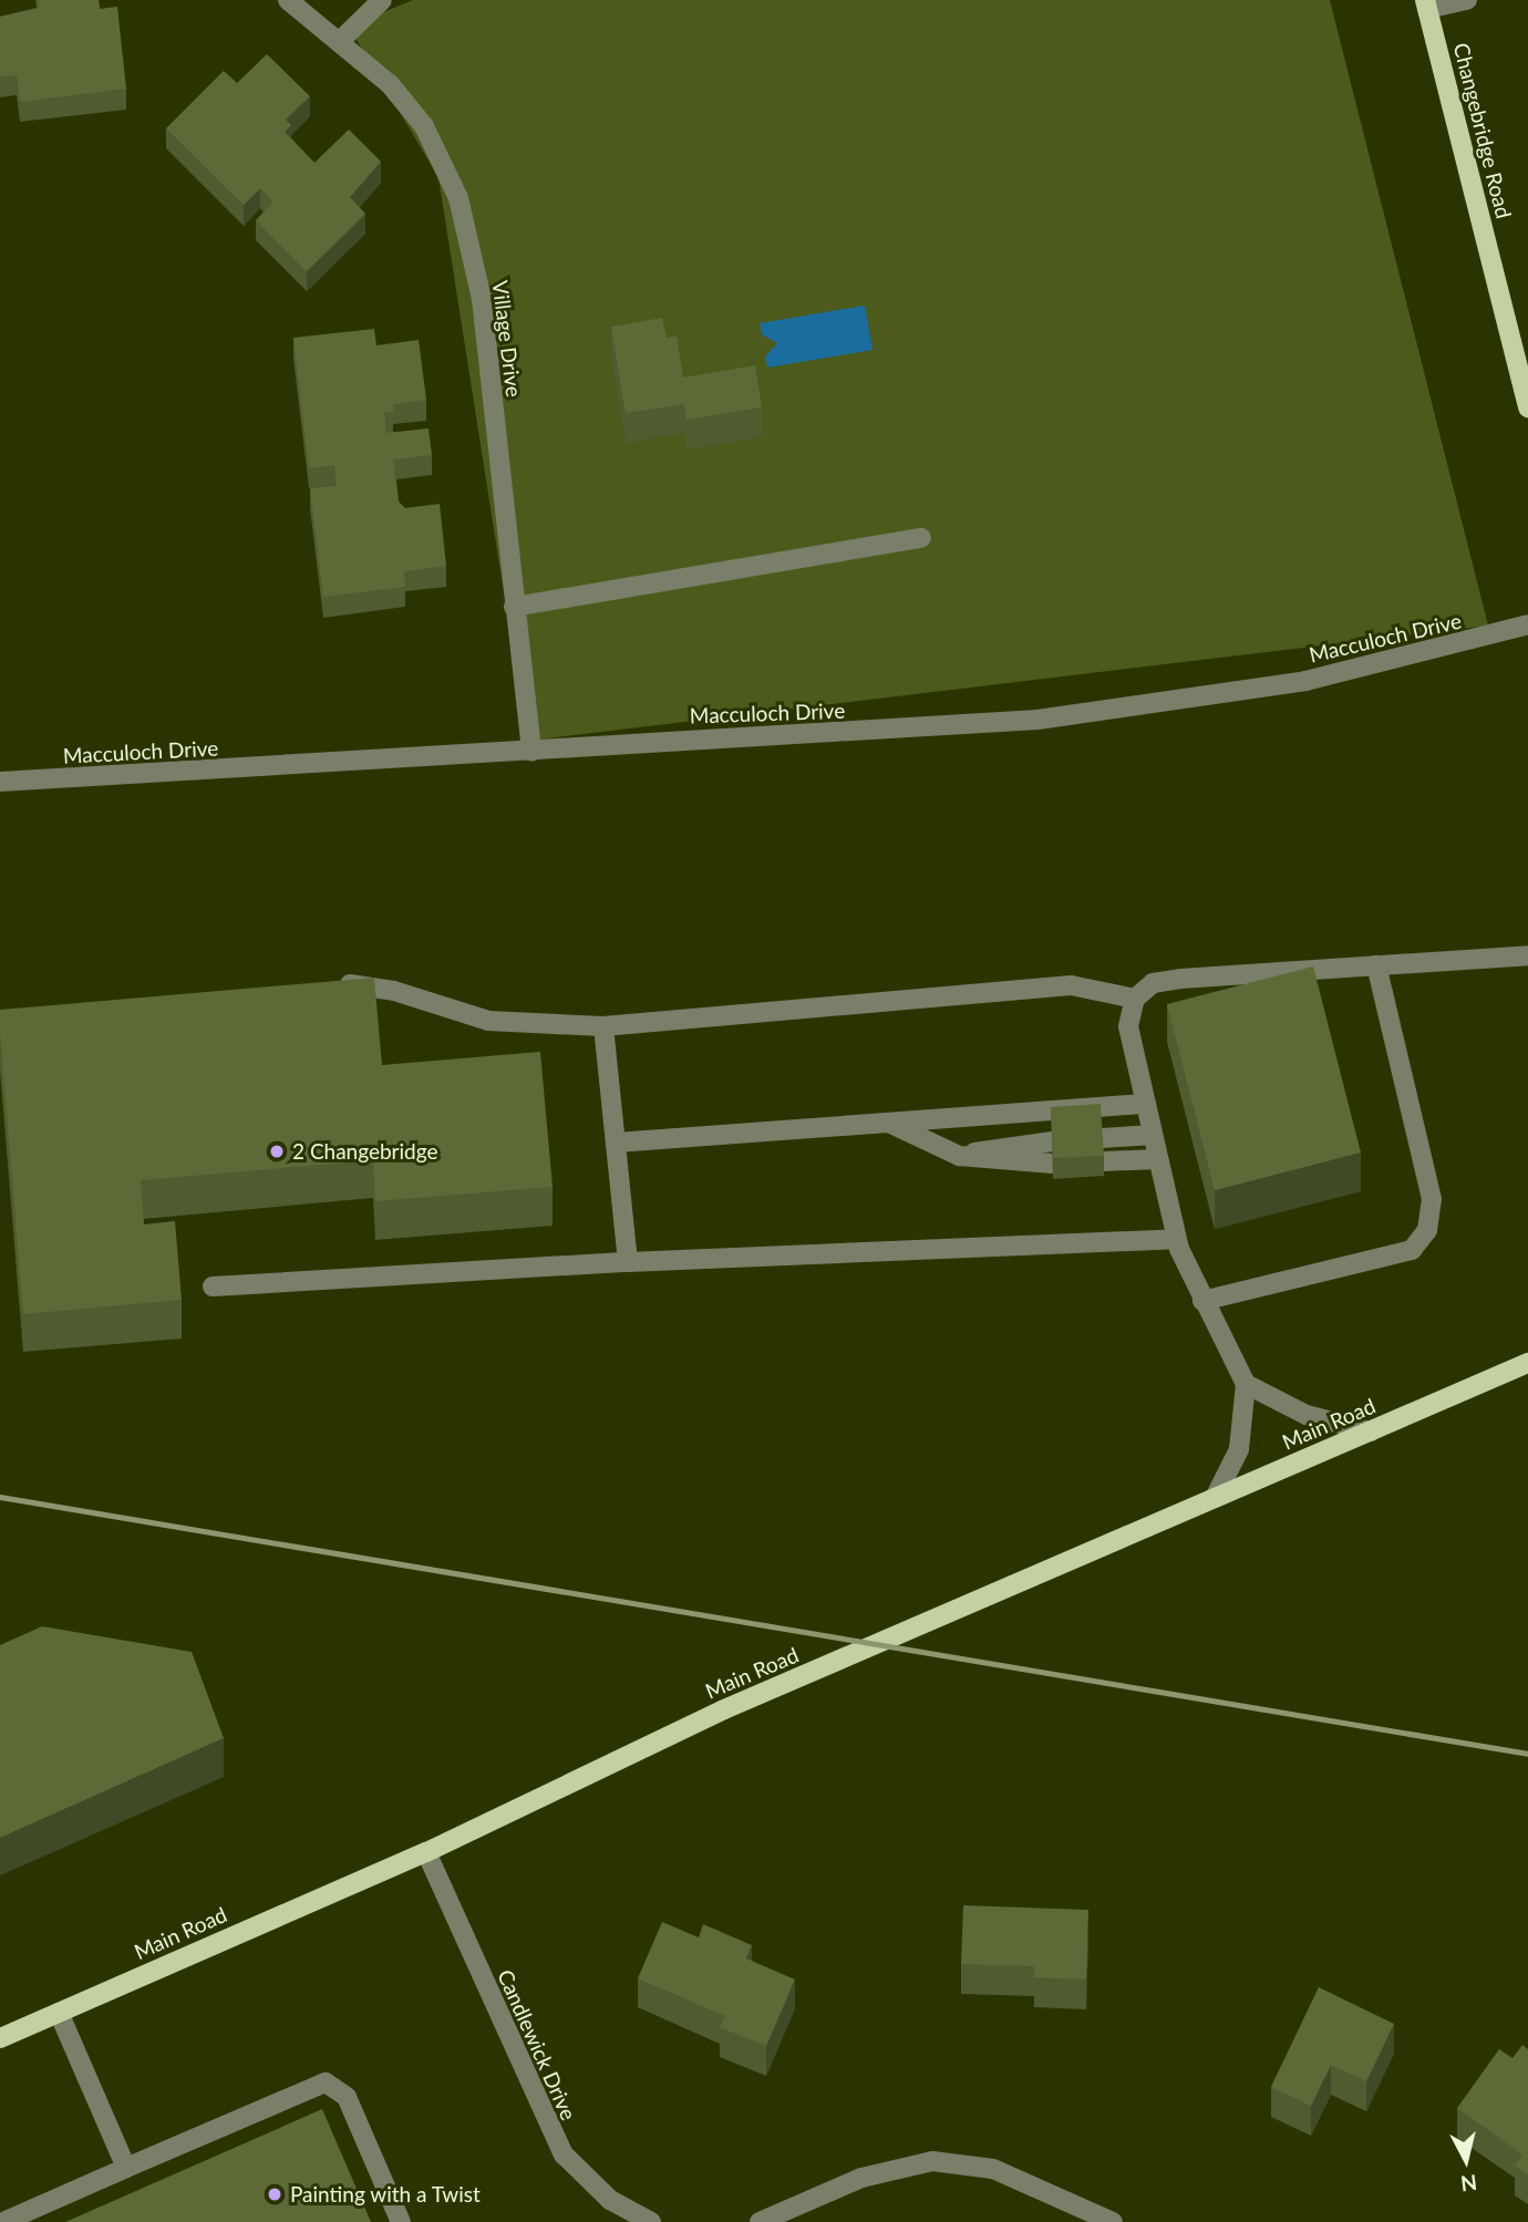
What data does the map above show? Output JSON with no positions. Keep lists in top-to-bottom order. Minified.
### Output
{"streets":{"main road":["Changebridge Road","Main Road"],"street":["Village Drive","Macculoch Drive","Candlewick Drive"]},"crossings":[["Village Drive","Macculoch Drive"],["Main Road","Candlewick Drive"]],"places":["2 Changebridge","Painting with a Twist"],"north":"bottom"}
